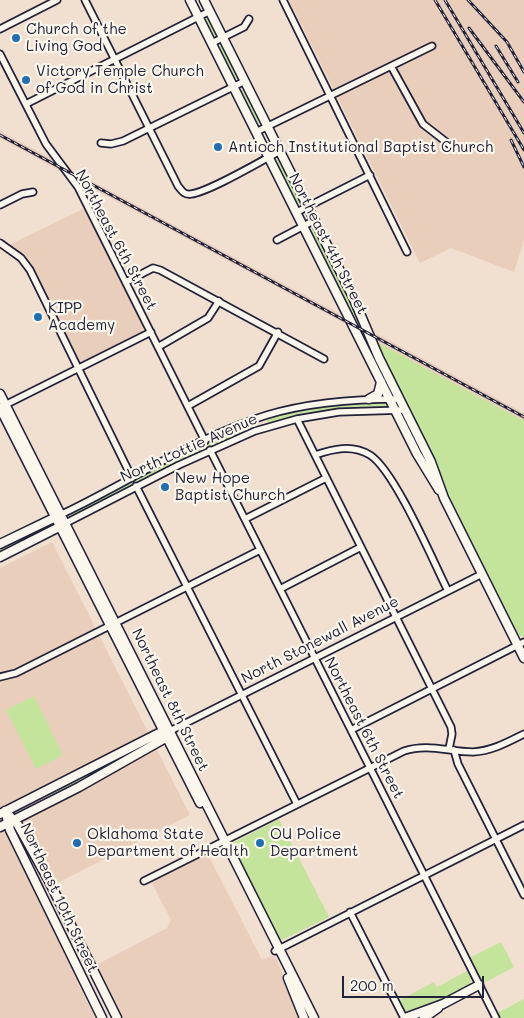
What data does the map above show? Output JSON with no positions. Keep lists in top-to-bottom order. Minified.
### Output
{"streets":{"main road":["Northeast 4th Street","North Lottie Avenue","North Stonewall Avenue","Northeast 8th Street","Northeast 10th Street"],"street":["Northeast 6th Street"]},"crossings":[["Northeast 6th Street","North Lottie Avenue"],["Northeast 6th Street","North Stonewall Avenue"],["Northeast 4th Street","North Lottie Avenue"],["Northeast 4th Street","North Stonewall Avenue"],["North Lottie Avenue","Northeast 8th Street"],["North Stonewall Avenue","Northeast 8th Street"],["North Stonewall Avenue","Northeast 10th Street"]],"places":["Church of the Living God","Victory Temple Church of God in Christ","Antioch Institutional Baptist Church","KIPP Academy","New Hope Baptist Church","Oklahoma State Department of Health","OU Police Department"],"scale_bar":"200 m"}
